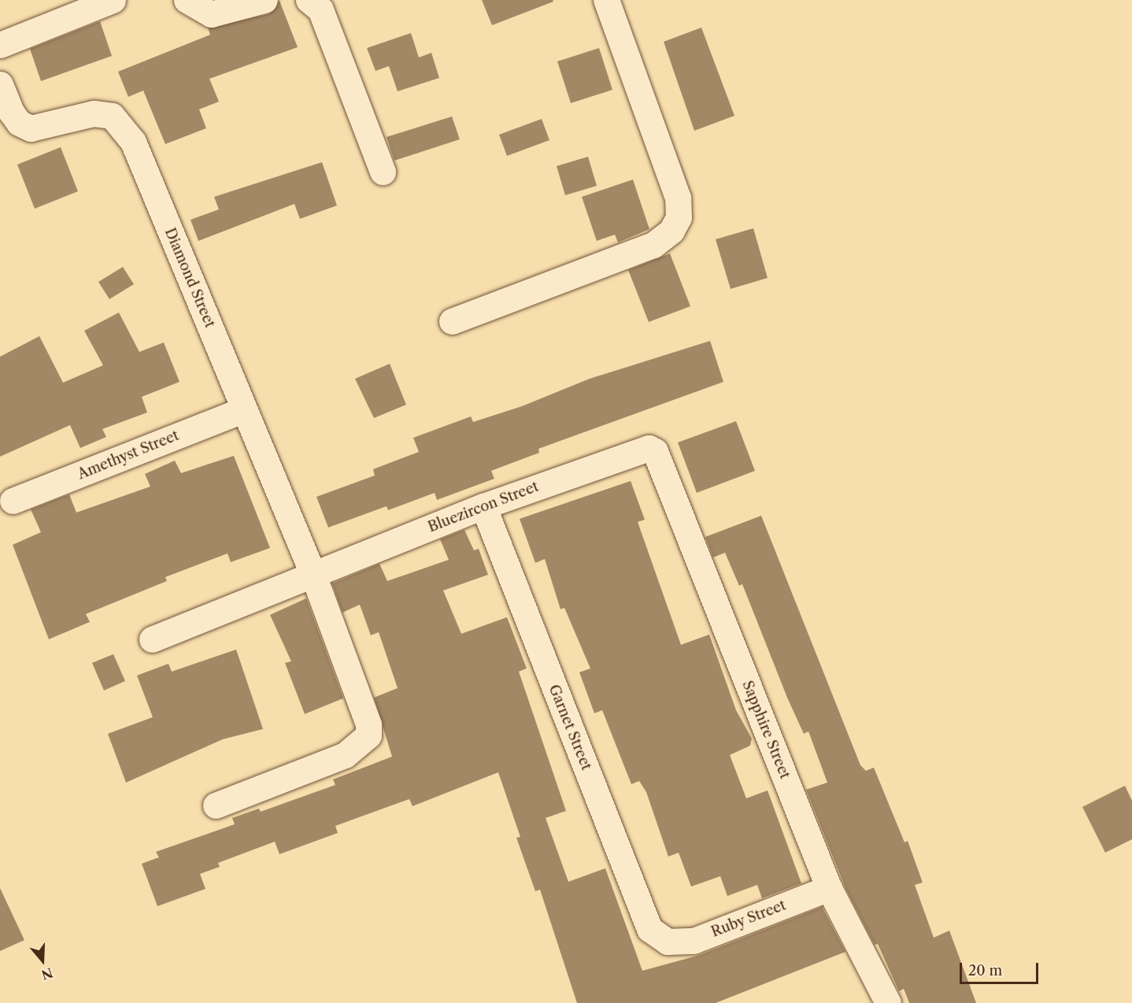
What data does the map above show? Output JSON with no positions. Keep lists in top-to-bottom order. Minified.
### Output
{"streets":{"street":["Diamond Street","Amethyst Street","Bluezircon Street","Garnet Street","Sapphire Street","Ruby Street"]},"crossings":[["Diamond Street","Amethyst Street"],["Diamond Street","Bluezircon Street"],["Bluezircon Street","Garnet Street"],["Bluezircon Street","Sapphire Street"],["Garnet Street","Ruby Street"],["Sapphire Street","Ruby Street"]],"scale_bar":"20 m","north":"bottom"}
